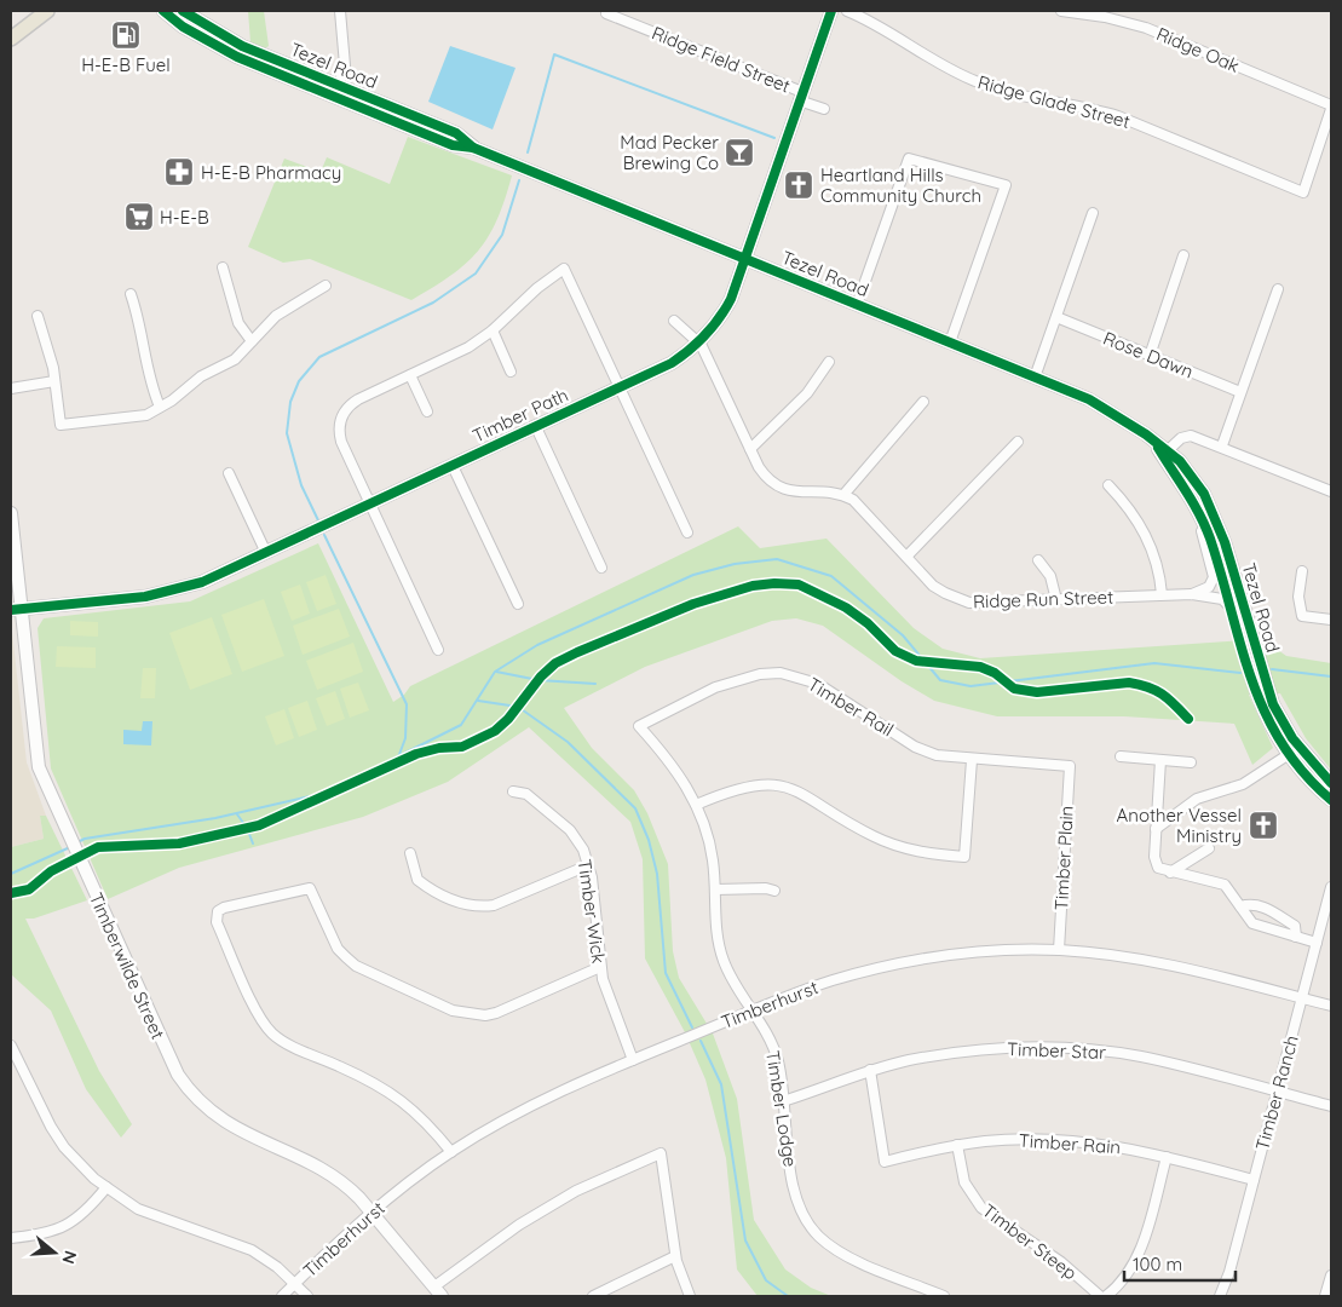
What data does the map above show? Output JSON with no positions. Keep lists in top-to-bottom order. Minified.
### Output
{"streets":{"street":["Ridge Oak","Ridge Field Street","Tezel Road","Ridge Glade Street","Rose Dawn","Timber Path","Ridge Run Street","Timber Rail","Timber Plain","Timber Wick","Timberwilde Street","Timberhurst","Timber Star","Timber Ranch","Timber Lodge","Timber Rain","Timber Steep"]},"crossings":[["Ridge Oak","Ridge Glade Street"],["Ridge Field Street","Timber Path"],["Tezel Road","Timber Path"],["Tezel Road","Ridge Run Street"],["Timber Path","Timberwilde Street"],["Timber Rail","Timber Plain"],["Timber Rail","Timber Lodge"],["Timber Plain","Timberhurst"],["Timber Wick","Timberhurst"],["Timberwilde Street","Timberhurst"],["Timberhurst","Timber Ranch"],["Timberhurst","Timber Lodge"],["Timber Star","Timber Ranch"],["Timber Star","Timber Lodge"],["Timber Star","Timber Rain"],["Timber Ranch","Timber Rain"],["Timber Rain","Timber Steep"]],"places":{"fuel station":["H-E-B Fuel"],"bar":["Mad Pecker Brewing Co"],"pharmacy":["H-E-B Pharmacy"],"church":["Heartland Hills Community Church","Another Vessel Ministry"],"supermarket":["H-E-B"]},"scale_bar":"100 m","north":"right"}
